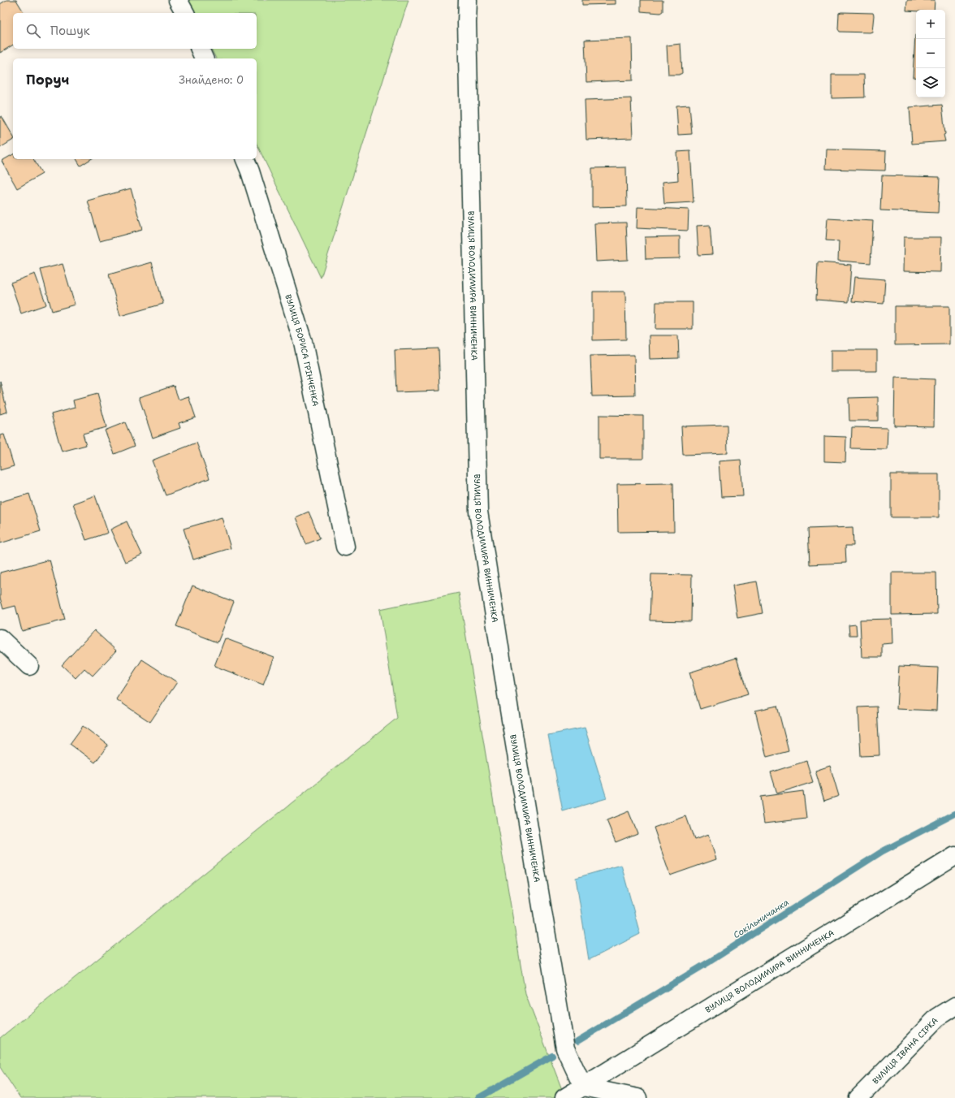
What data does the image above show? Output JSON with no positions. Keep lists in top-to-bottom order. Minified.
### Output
{"streets":{"street":["ВУЛИЦЯ ВОЛОДИМИРА ВИННИЧЕНКА","ВУЛИЦЯ БОРИСА ГРІНЧЕНКА","ВУЛИЦЯ ІВАНА СІРКА"]},"water":["Сокільничанка"],"page":{"map_buttons":["+","−"],"search":"Пошук","heading":["Поруч","Знайдено: 0"]}}
